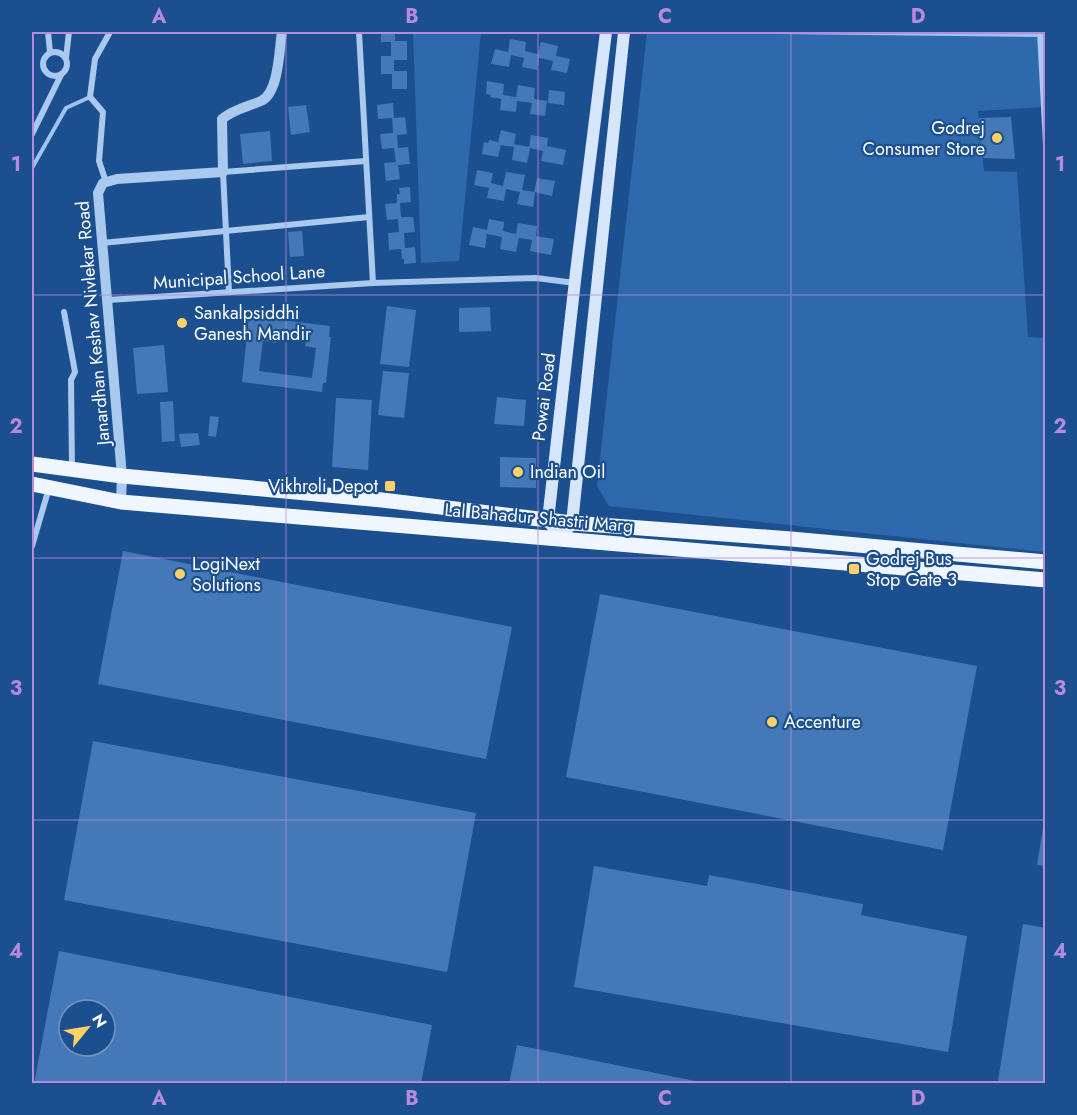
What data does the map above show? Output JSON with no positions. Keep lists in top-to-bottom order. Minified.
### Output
{"streets":{"main road":["Powai Road","Lal Bahadur Shastri Marg"],"street":["Municipal School Lane","Janardhan Keshav Nivlekar Road"]},"crossings":[["Municipal School Lane","Janardhan Keshav Nivlekar Road"],["Municipal School Lane","Powai Road"],["Janardhan Keshav Nivlekar Road","Lal Bahadur Shastri Marg"],["Powai Road","Lal Bahadur Shastri Marg"]],"places":{"other":["Godrej Consumer Store","Sankalpsiddhi Ganesh Mandir","Indian Oil","LogiNext Solutions","Accenture"],"transit":["Vikhroli Depot","Godrej Bus Stop Gate 3"]},"north":"top right","grid":{"columns":["A","B","C","D"],"rows":["1","2","3","4"]}}
